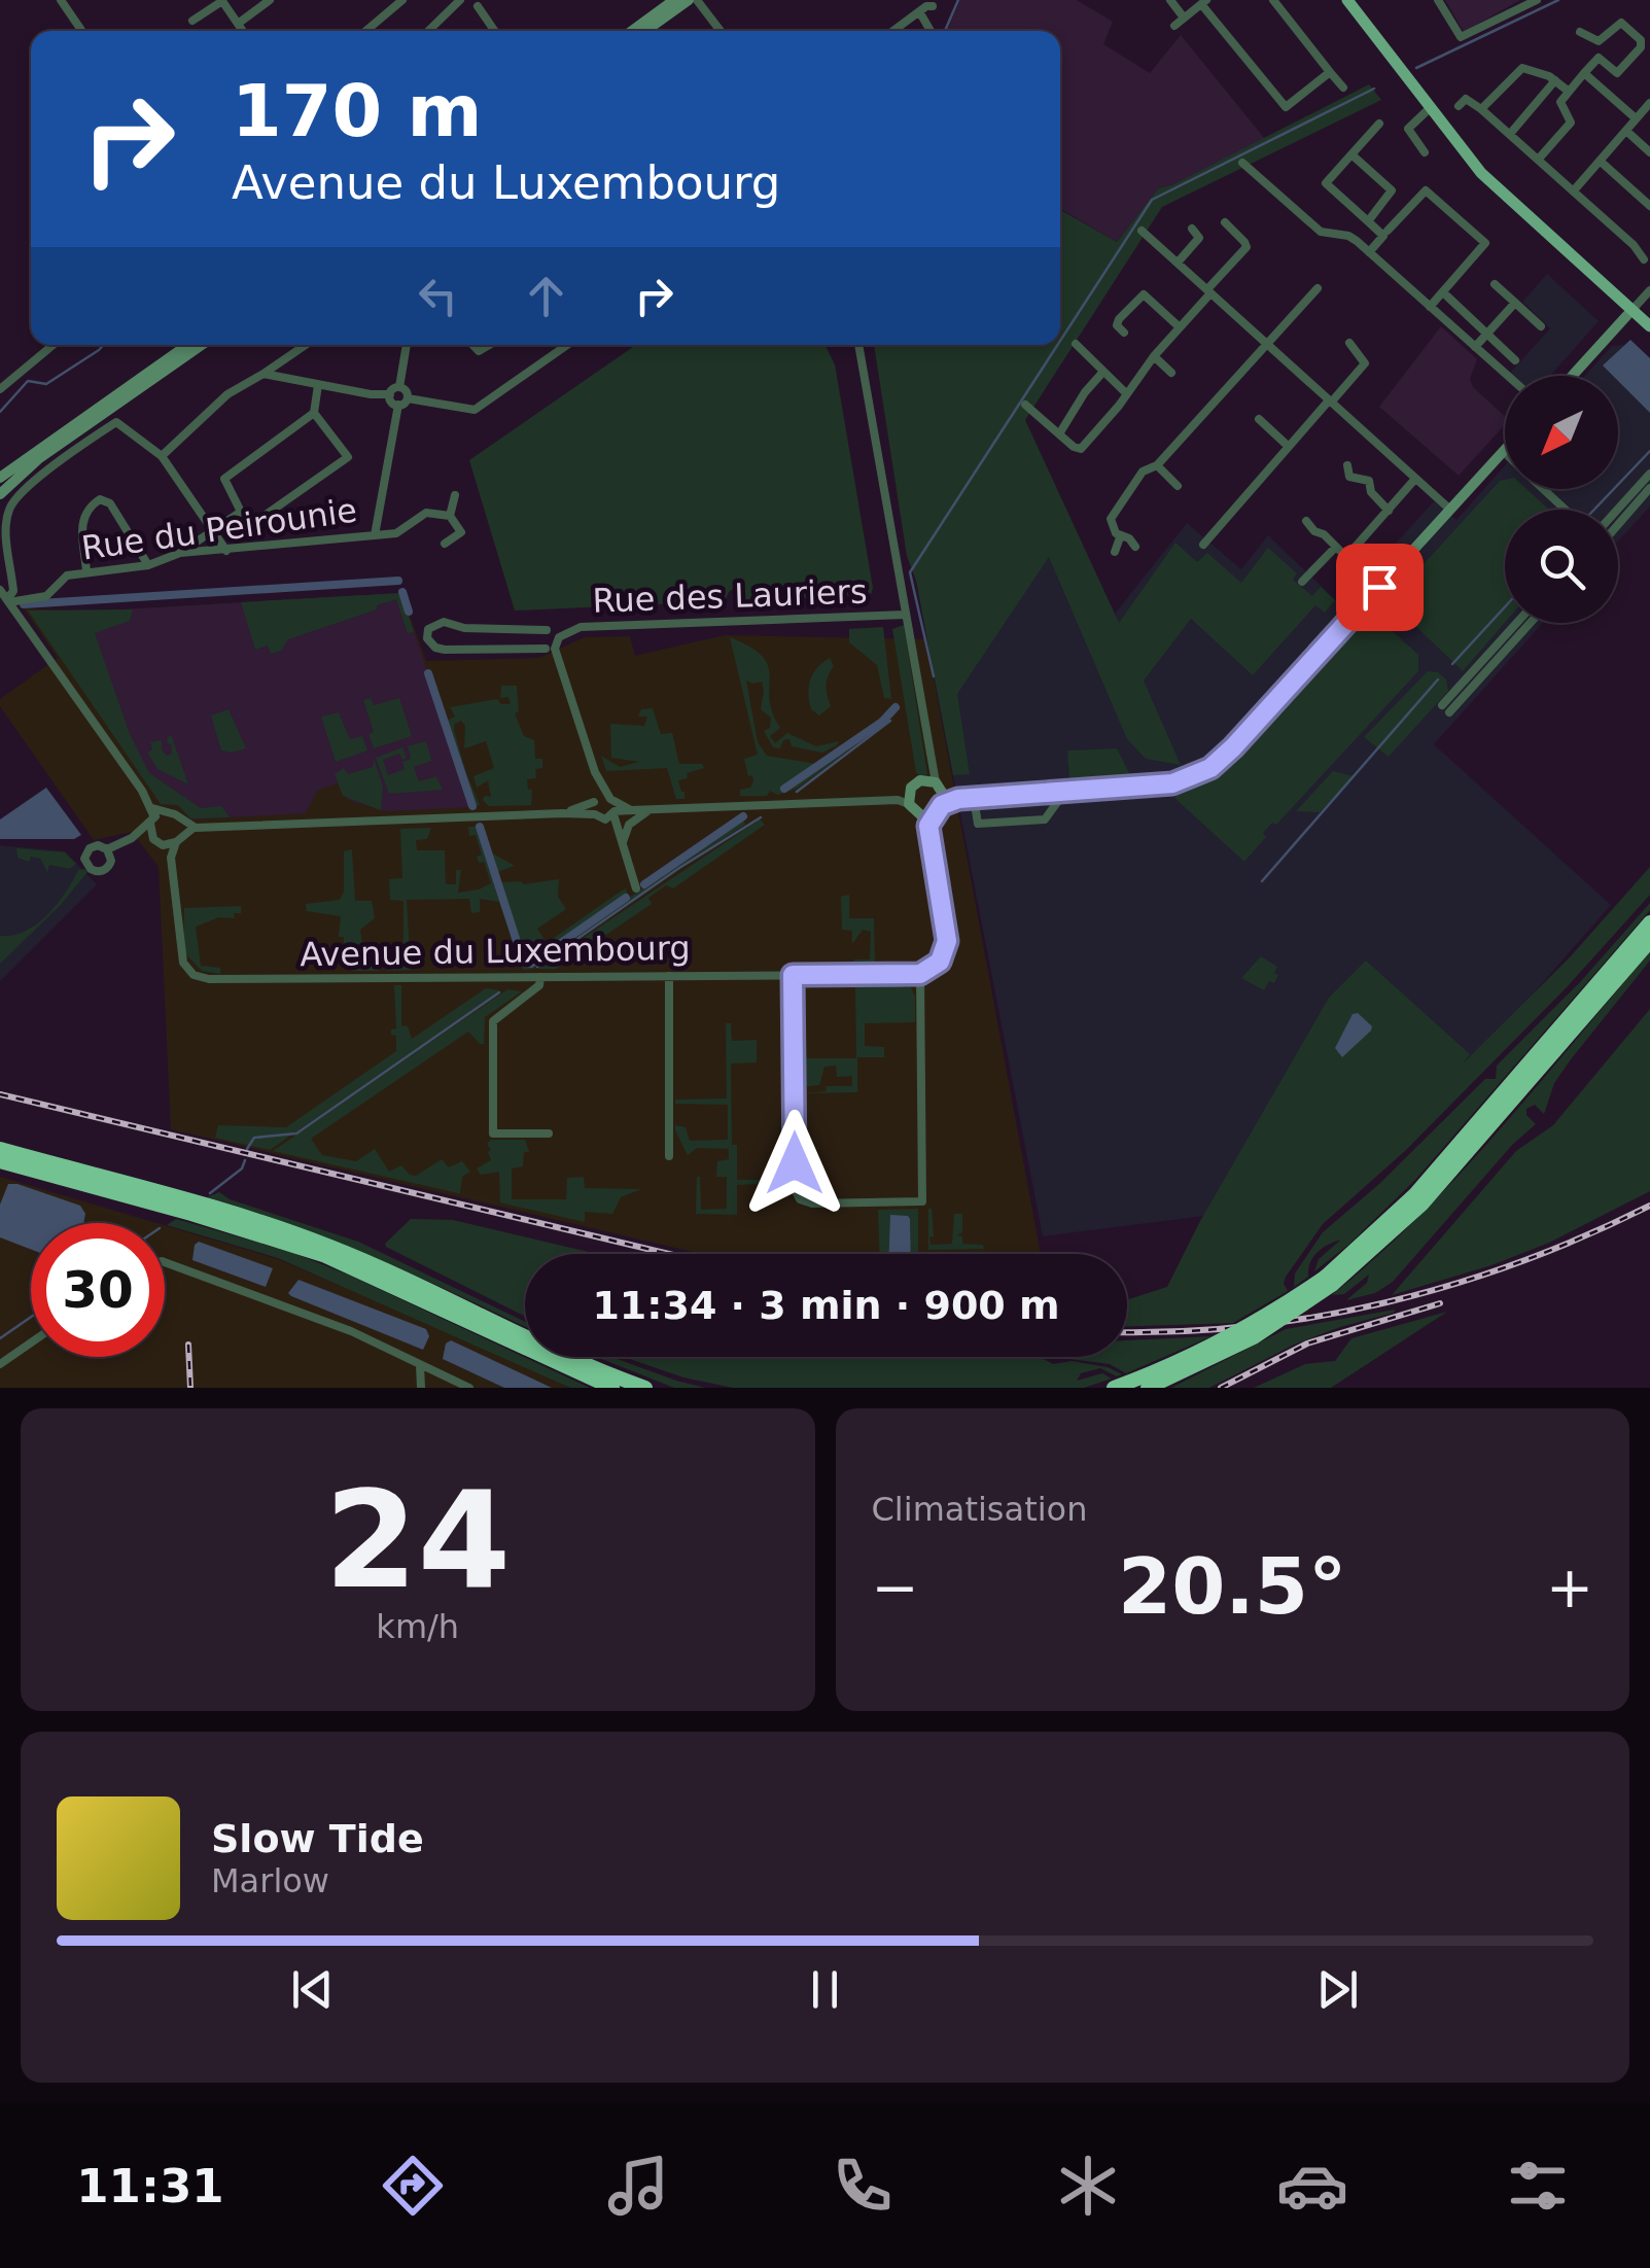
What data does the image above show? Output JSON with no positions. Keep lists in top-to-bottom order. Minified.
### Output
{"streets":{"street":["Rue du Peirounie","Rue des Lauriers","Avenue du Luxembourg"]},"north":"bottom left","page":{"turn":["170 m","Avenue du Luxembourg"],"limit":"30","trip":"11:34 · 3 min · 900 m","tile":[["24","km/h"],"Climatisation"],"heat":["−","20.5°","+"],"song":["Slow Tide","Marlow"],"tabs":"11:31"}}
